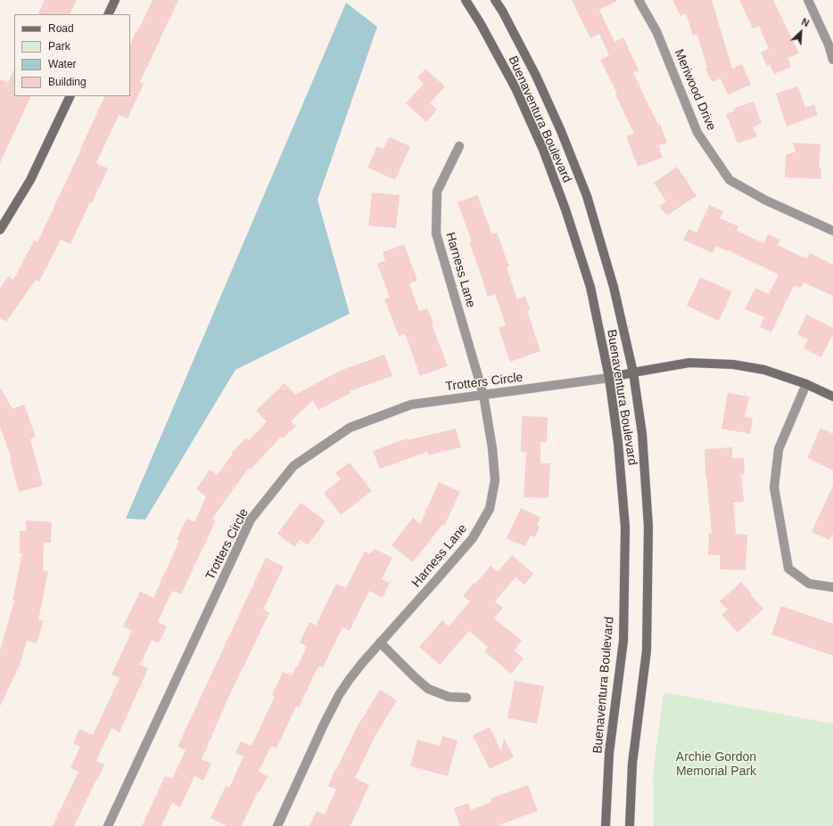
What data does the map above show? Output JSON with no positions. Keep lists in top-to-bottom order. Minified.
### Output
{"streets":{"main road":["Buenaventura Boulevard"],"street":["Meriwood Drive","Harness Lane","Trotters Circle"]},"crossings":[["Buenaventura Boulevard","Trotters Circle"],["Harness Lane","Trotters Circle"]],"parks":["Archie Gordon Memorial Park"],"legend":["Road","Park","Water","Building"],"north":"top right"}
